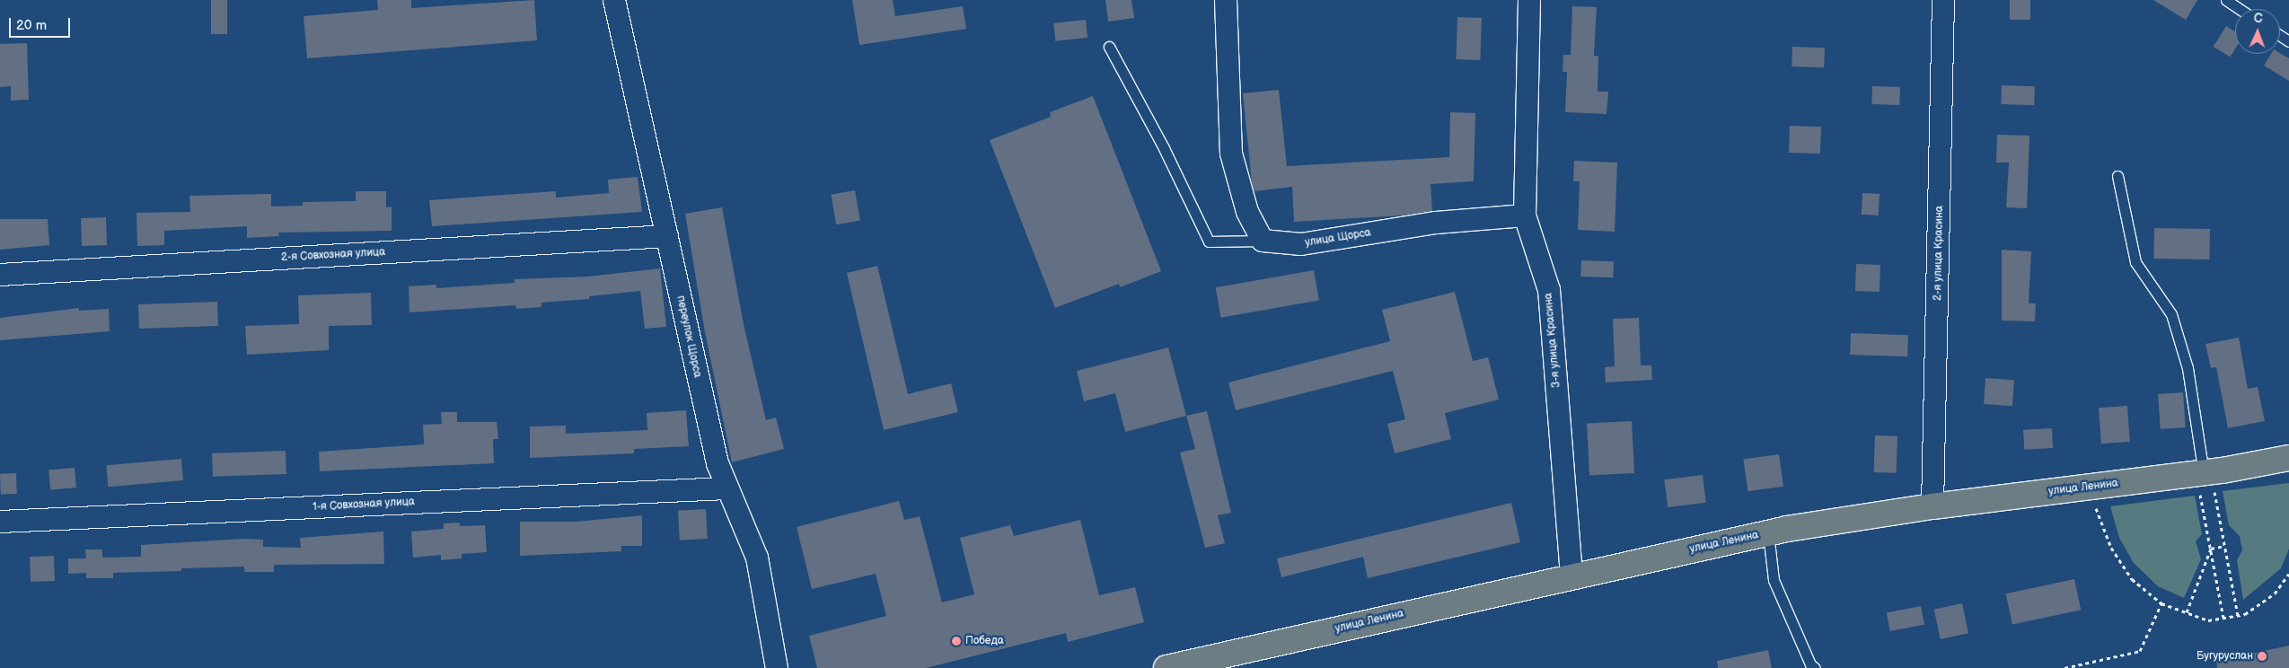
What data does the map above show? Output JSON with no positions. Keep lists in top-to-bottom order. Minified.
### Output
{"streets":{"main road":["улица Ленина"],"street":["улица Щорса","2-я улица Красина","2-я Совхозная улица","переулок Щорса","3-я улица Красина","1-я Совхозная улица"]},"crossings":[["улица Щорса","3-я улица Красина"],["2-я улица Красина","улица Ленина"],["2-я Совхозная улица","переулок Щорса"],["переулок Щорса","1-я Совхозная улица"],["3-я улица Красина","улица Ленина"]],"places":["Победа","Бугуруслан"],"scale_bar":"20 m","north":"top"}
